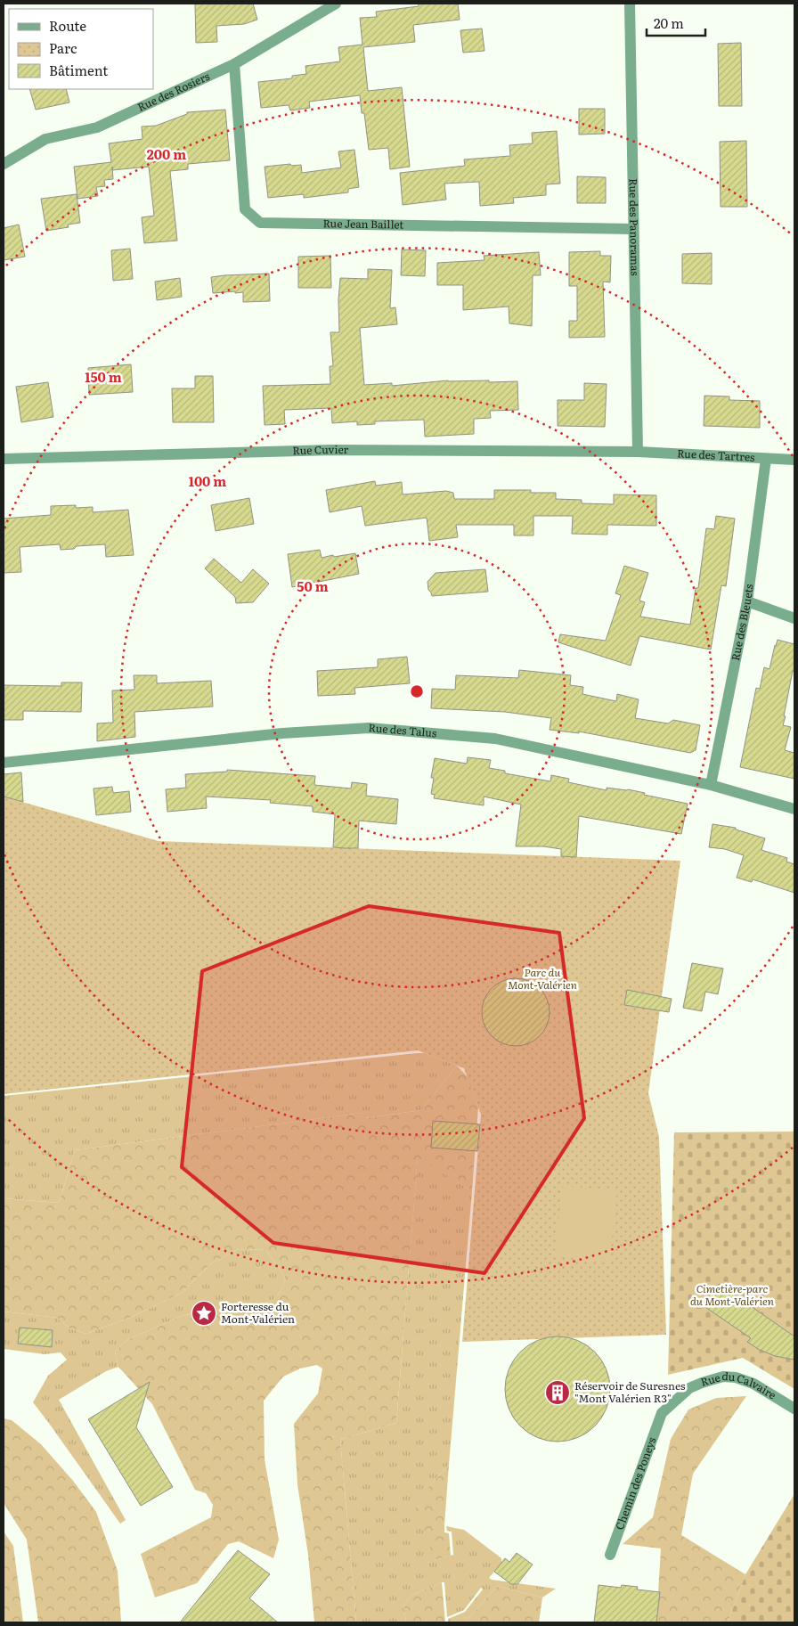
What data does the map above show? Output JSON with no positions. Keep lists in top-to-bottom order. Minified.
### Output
{"streets":{"street":["Rue des Rosiers","Rue Jean Baillet","Rue des Panoramas","Rue Cuvier","Rue des Tartres","Rue des Bleuets","Rue des Talus","Rue du Calvaire","Chemin des Poneys"]},"crossings":[["Rue des Rosiers","Rue Jean Baillet"],["Rue Jean Baillet","Rue des Panoramas"],["Rue des Panoramas","Rue Cuvier"],["Rue des Panoramas","Rue des Tartres"],["Rue Cuvier","Rue des Tartres"],["Rue des Tartres","Rue des Bleuets"],["Rue des Bleuets","Rue des Talus"],["Rue du Calvaire","Chemin des Poneys"]],"parks":["Parc du Mont-Valérien","Cimetière-parc du Mont-Valérien"],"places":{"place":["Forteresse du Mont-Valérien"],"building":["Réservoir de Suresnes \"Mont Valérien R3\""]},"legend":["Route","Parc","Bâtiment"],"scale_bar":"20 m","rings":["200 m","150 m","100 m","50 m"]}
